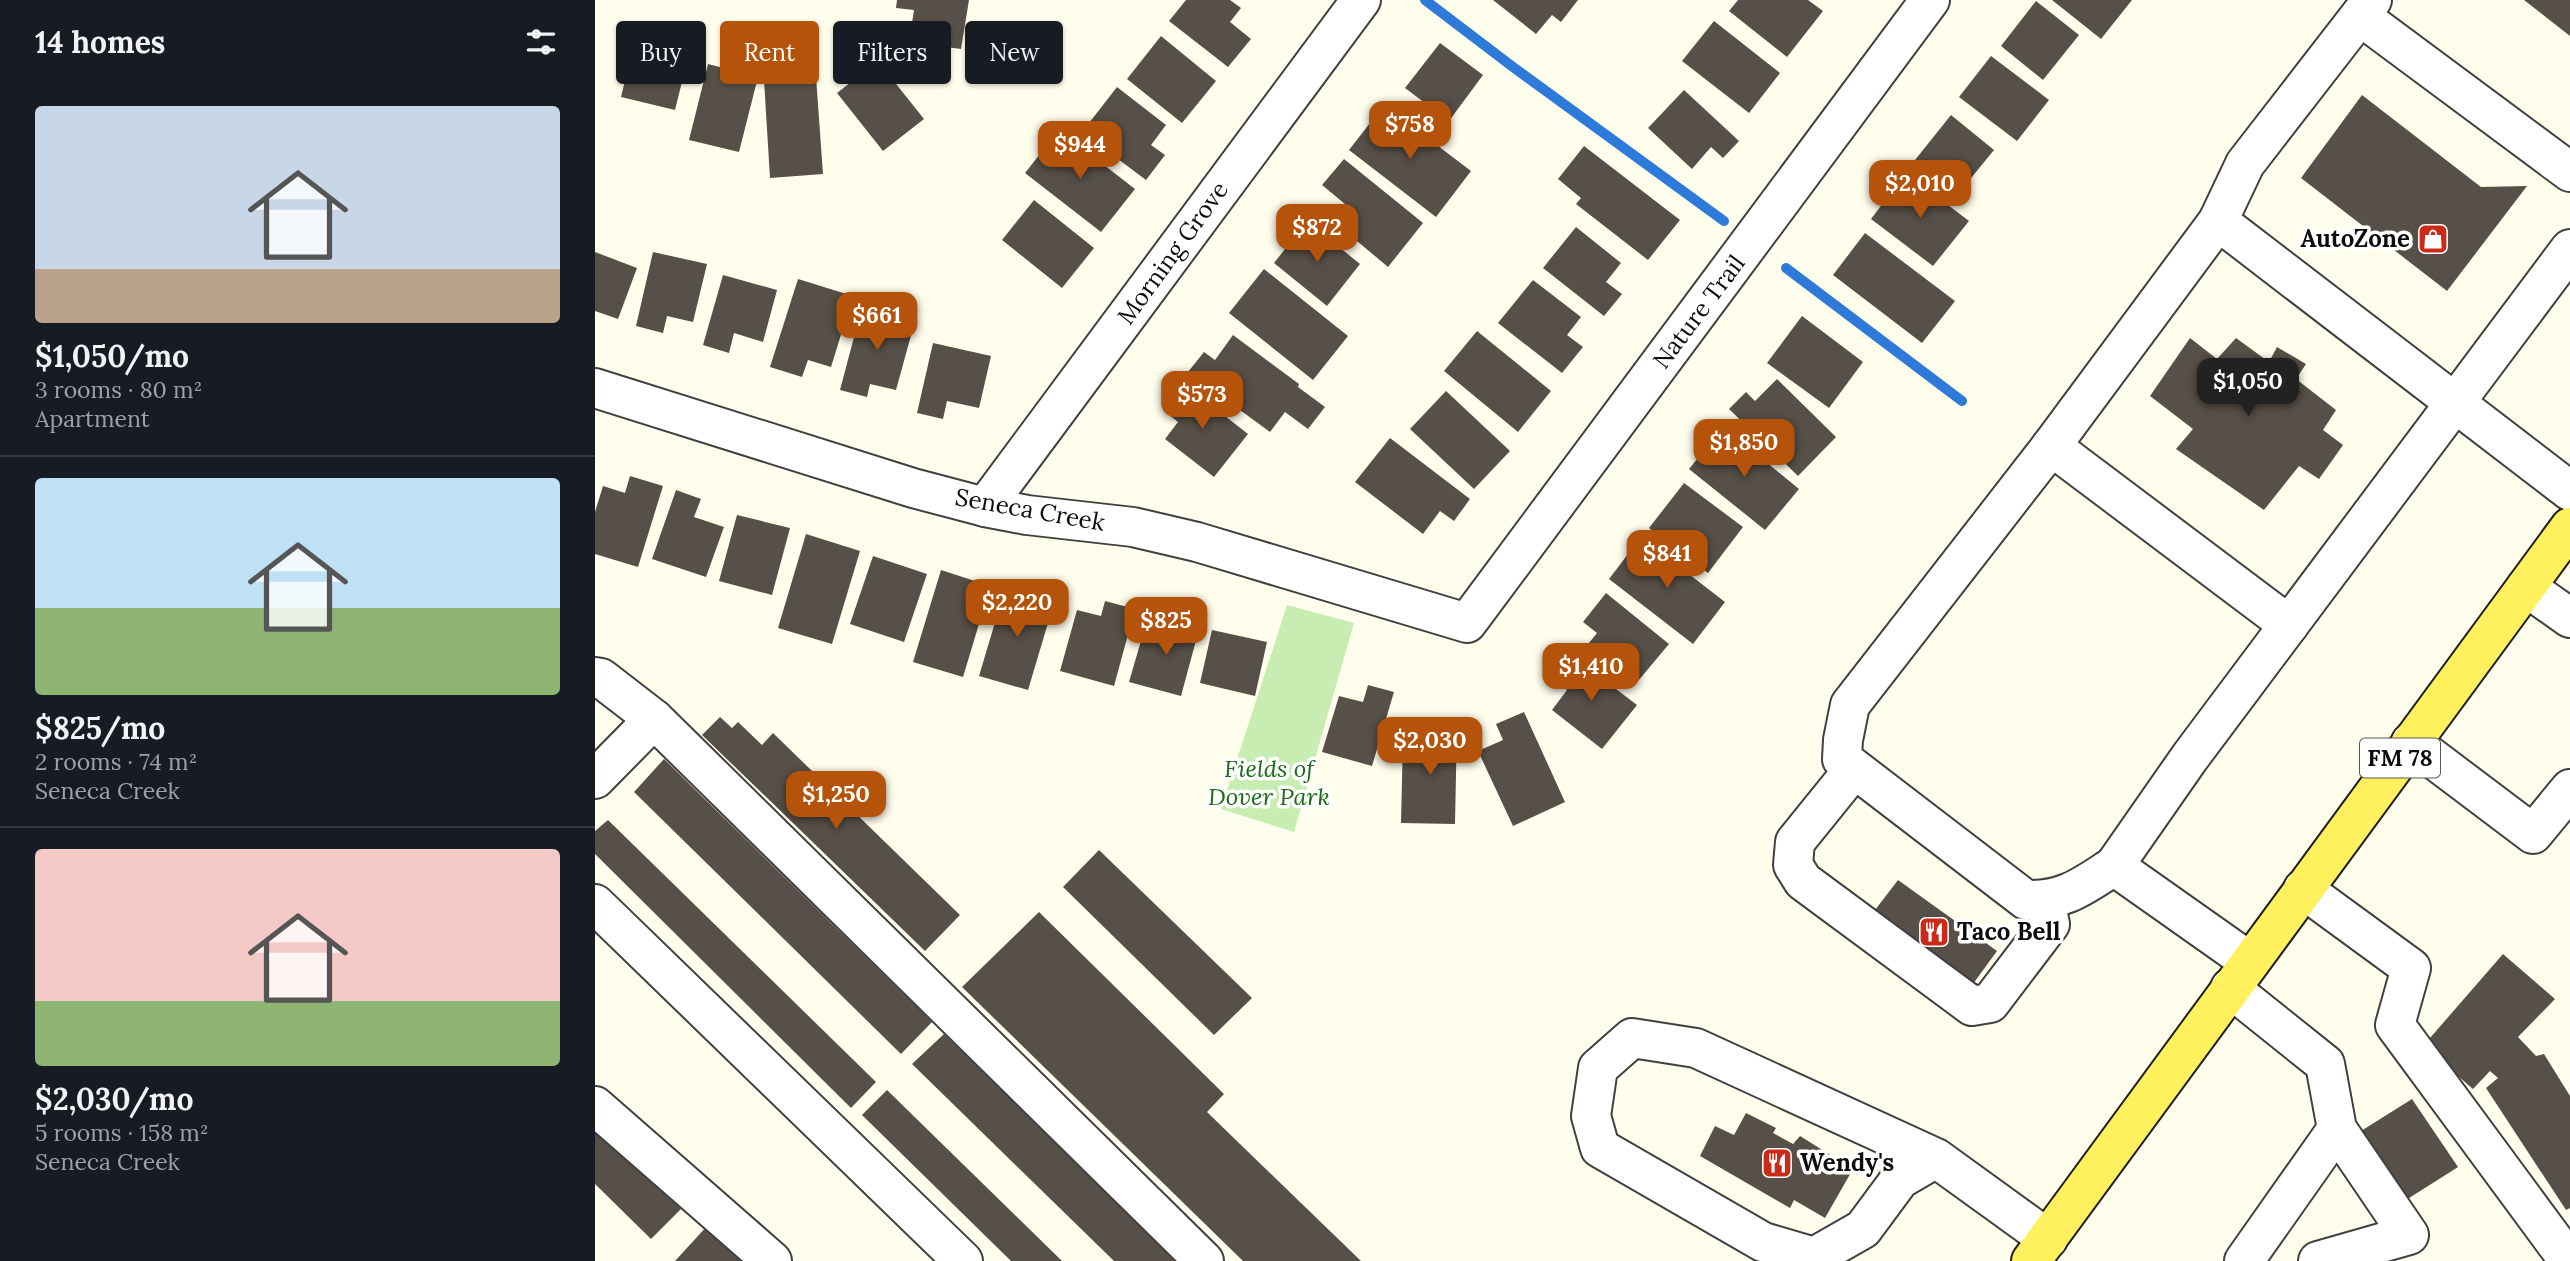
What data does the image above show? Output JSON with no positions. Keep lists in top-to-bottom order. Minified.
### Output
{"streets":{"main road":["FM 78"],"street":["Morning Grove","Nature Trail","Seneca Creek"]},"crossings":[["Morning Grove","Seneca Creek"],["Nature Trail","Seneca Creek"]],"parks":["Fields of Dover Park"],"places":{"shop":["AutoZone"],"restaurant":["Taco Bell","Wendy's"]},"page":{"heading":"14 homes","chip":["Buy","Rent","Filters","New"],"list":[{"name":"$1,050/mo","note":"3 rooms · 80 m² · Apartment"},{"name":"$825/mo","note":"2 rooms · 74 m² · Seneca Creek"},{"name":"$2,030/mo","note":"5 rooms · 158 m² · Seneca Creek"}],"price":["$758","$944","$2,010","$872","$661","$1,050","$573","$1,850","$841","$2,220","$825","$1,410","$2,030","$1,250"]}}
